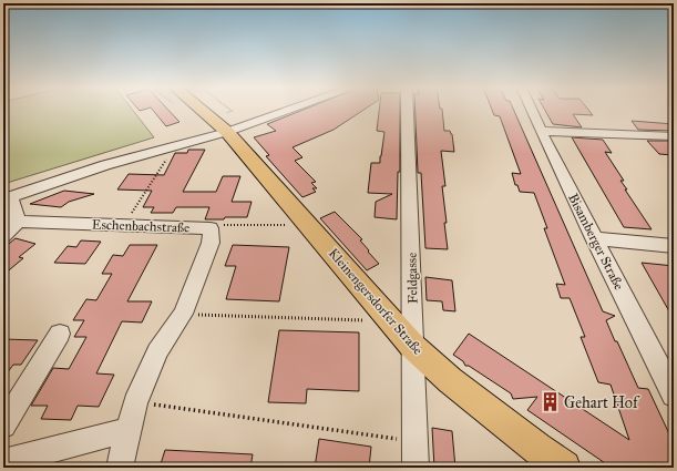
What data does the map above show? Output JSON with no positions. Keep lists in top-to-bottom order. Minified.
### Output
{"streets":{"main road":["Kleinengersdorfer Straße"],"street":["Eschenbachstraße","Bisamberger Straße","Feldgasse"]},"crossings":[["Feldgasse","Kleinengersdorfer Straße"]],"places":{"building":["Gehart Hof"]}}
